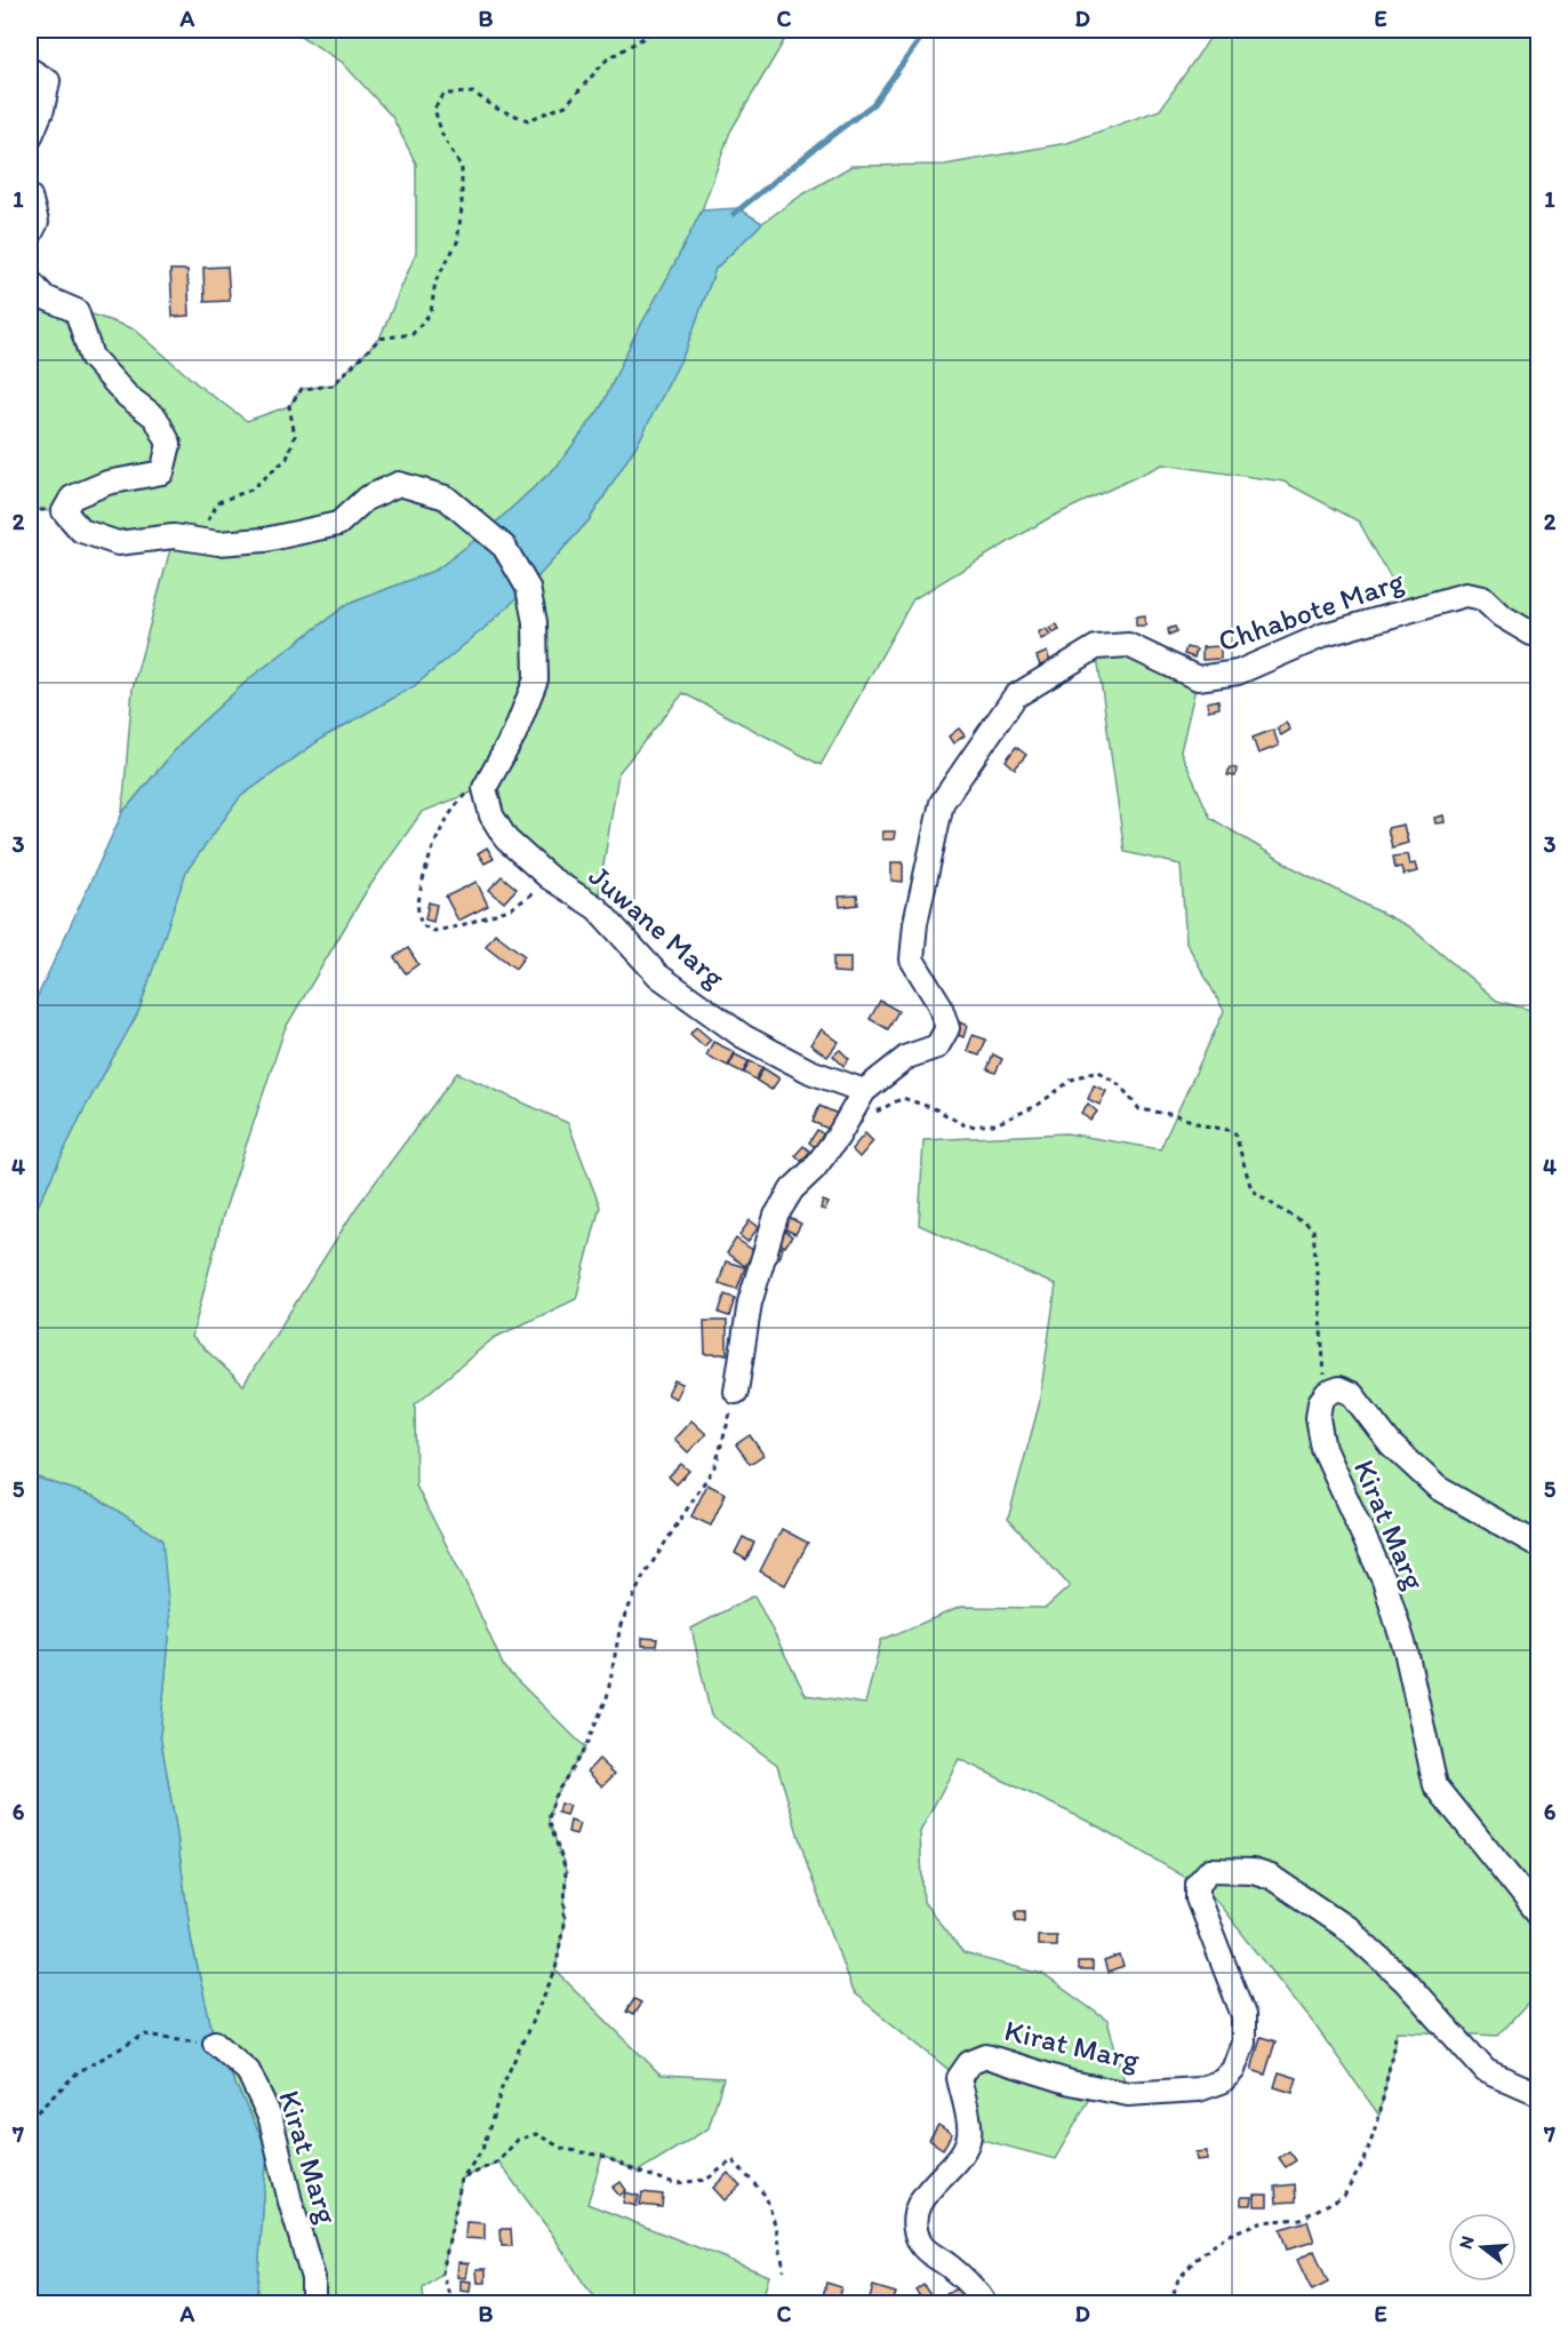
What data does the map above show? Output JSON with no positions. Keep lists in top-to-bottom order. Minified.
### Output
{"streets":{"street":["Chhabote Marg","Juwane Marg","Kirat Marg"]},"crossings":[["Chhabote Marg","Juwane Marg"]],"north":"left","grid":{"columns":["A","B","C","D","E"],"rows":["1","2","3","4","5","6","7"]}}
